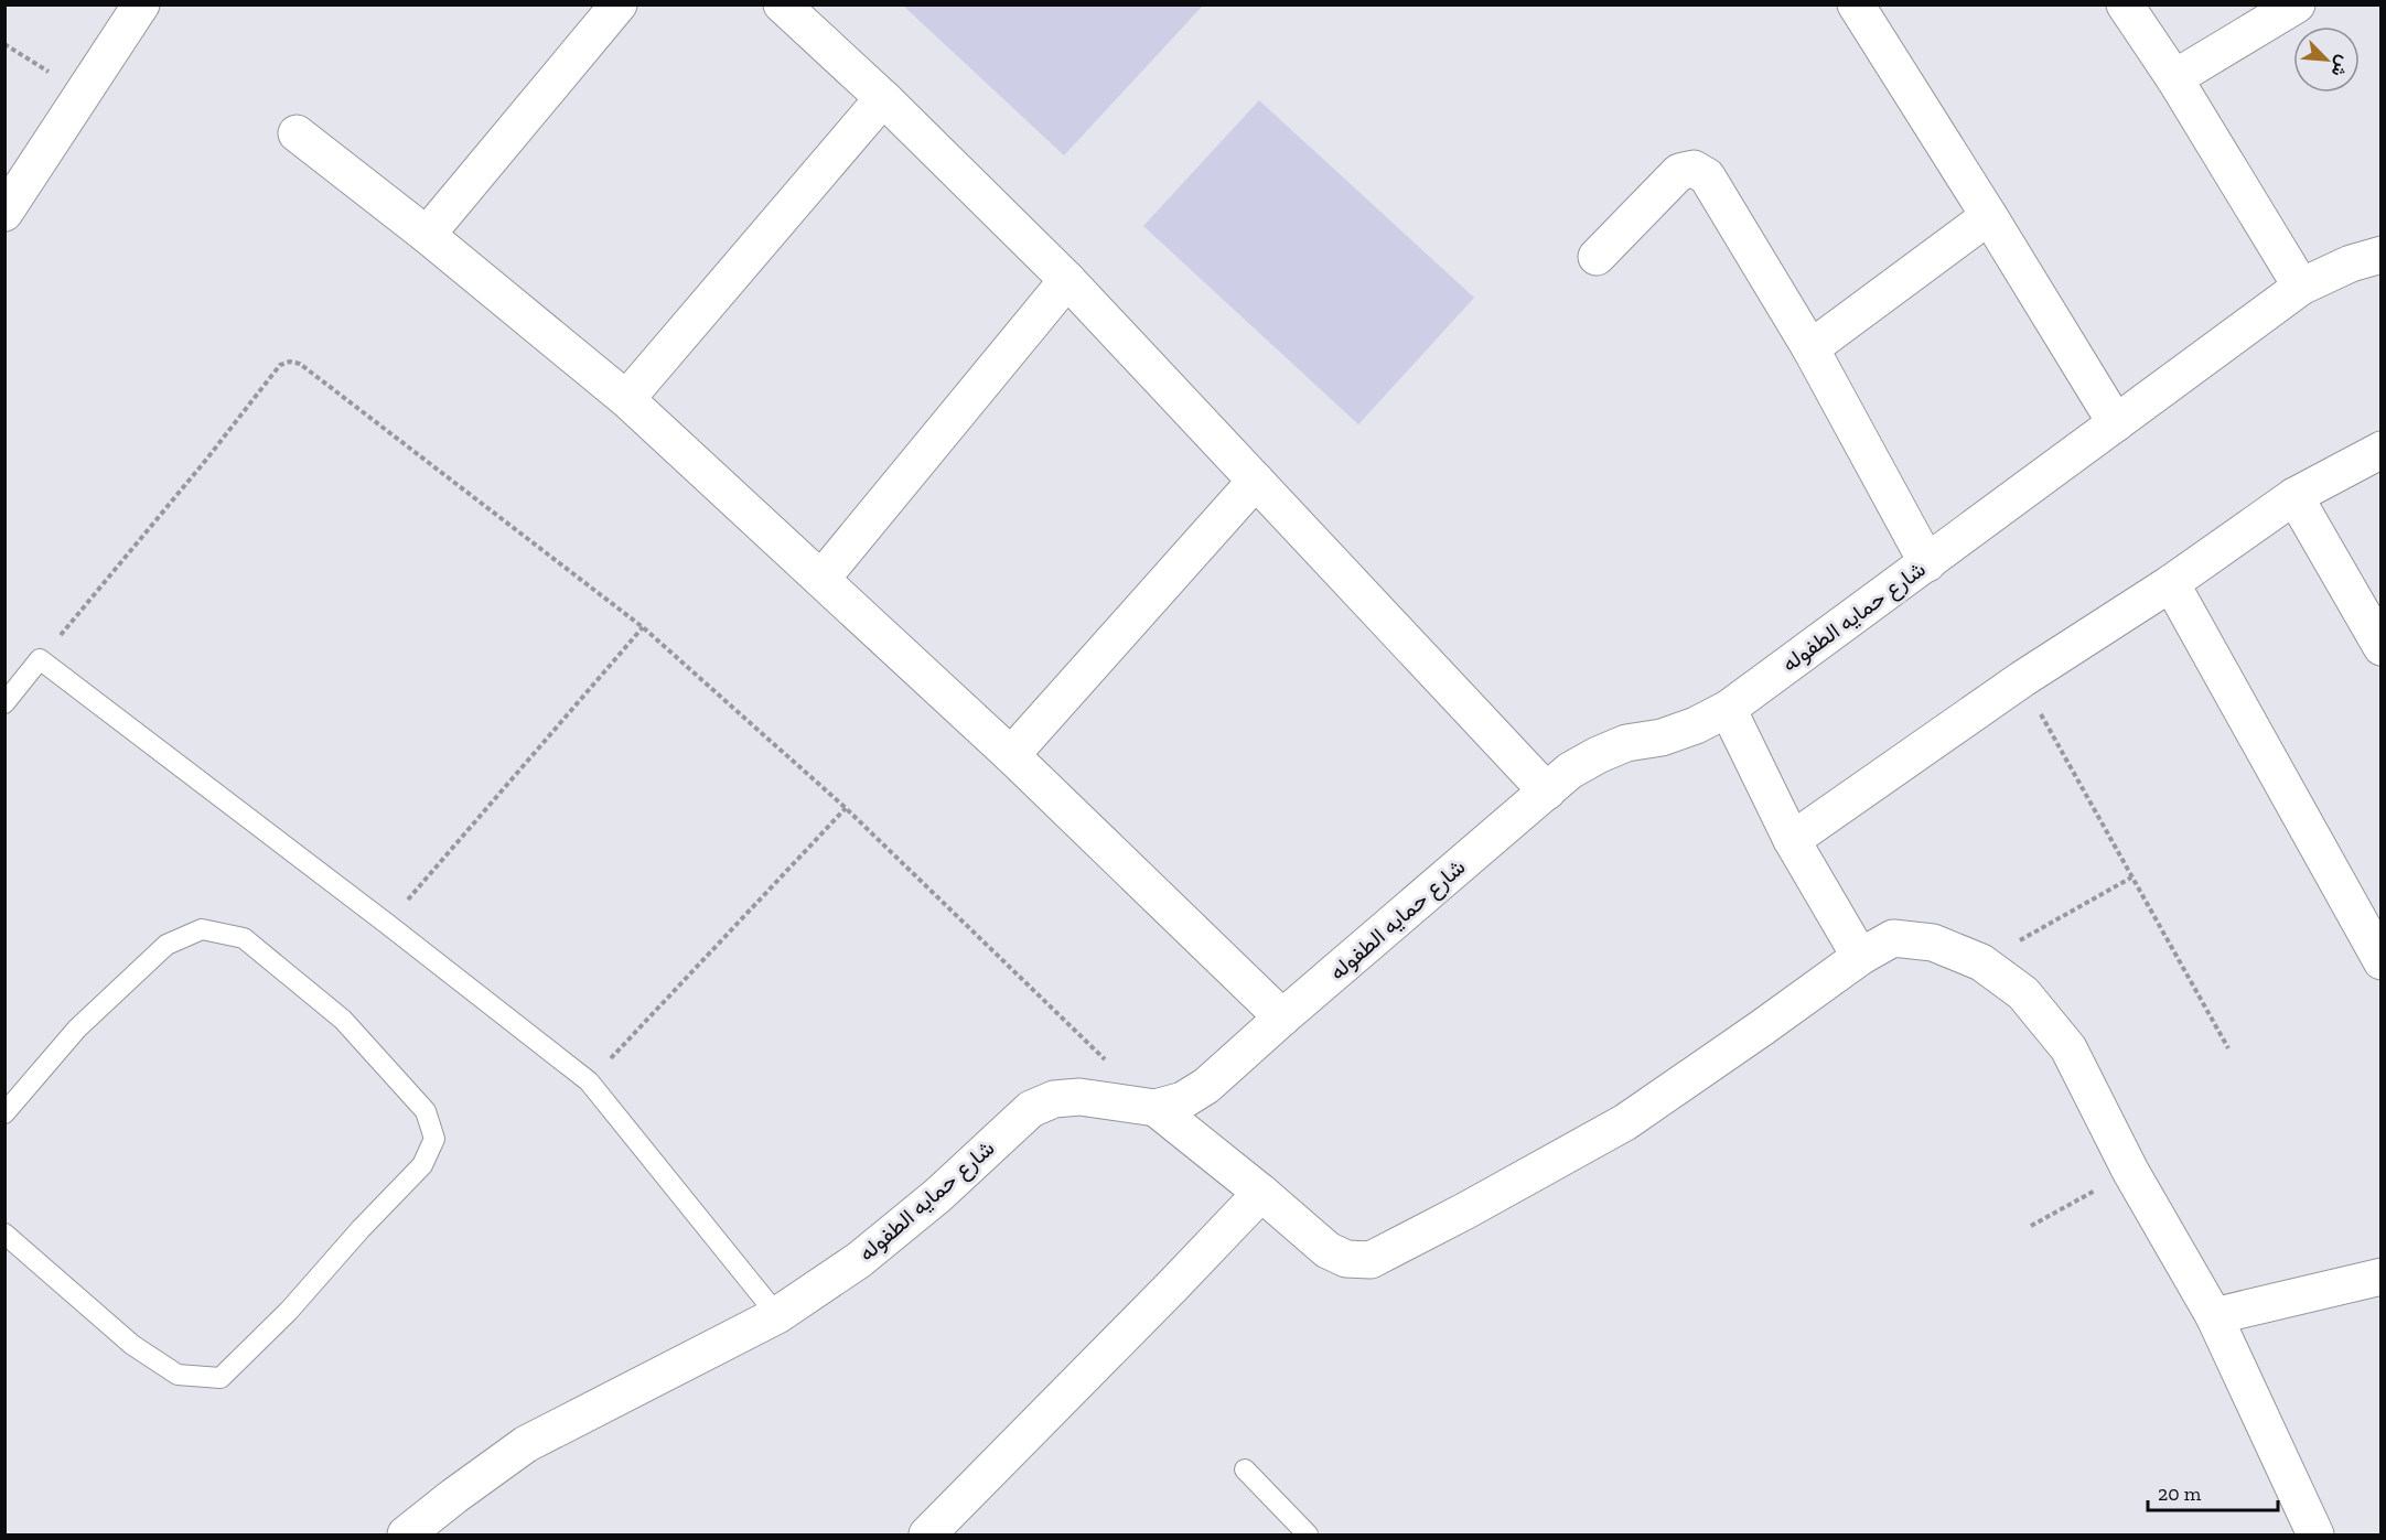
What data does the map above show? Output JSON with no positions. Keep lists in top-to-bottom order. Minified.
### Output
{"streets":{"street":["شارع حمايه الطفوله"]},"scale_bar":"20 m","north":"bottom right"}
